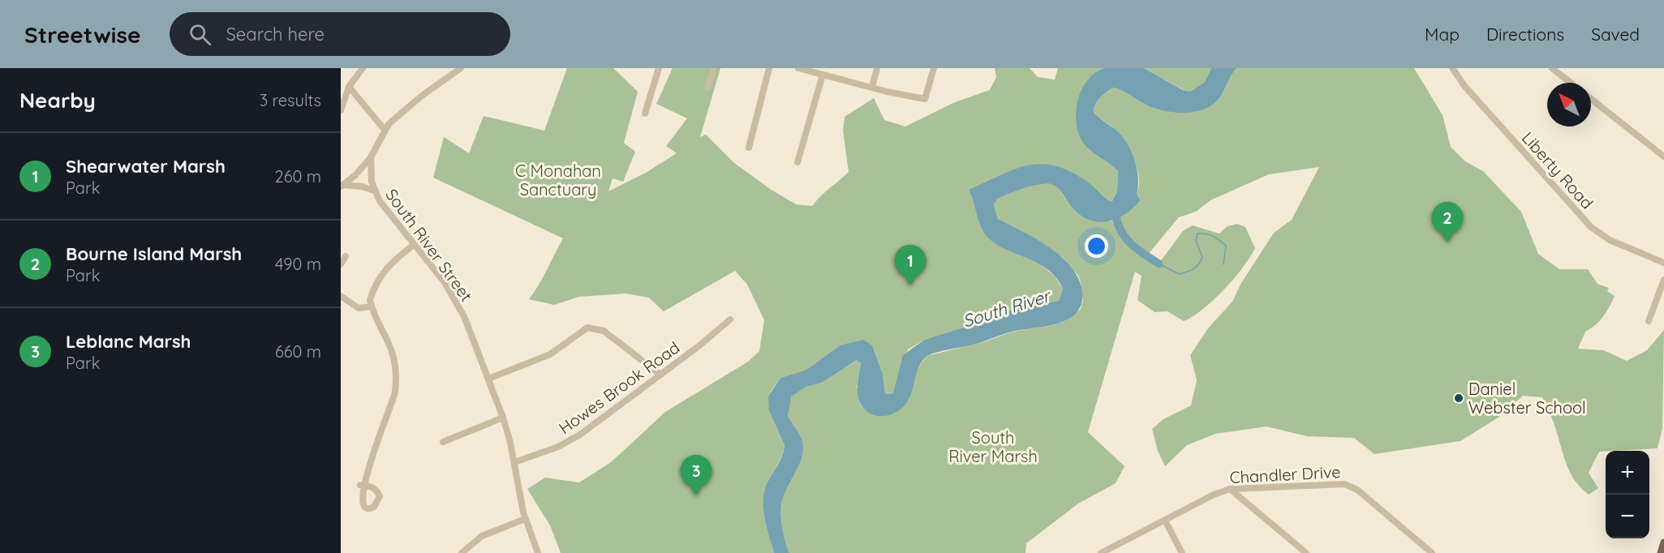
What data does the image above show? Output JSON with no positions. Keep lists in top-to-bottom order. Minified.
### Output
{"streets":{"street":["Liberty Road","South River Street","Howes Brook Road","Chandler Drive"]},"crossings":[["South River Street","Howes Brook Road"]],"water":["South River"],"parks":["C Monahan Sanctuary","South River Marsh"],"places":["Daniel Webster School"],"north":"top left","page":{"header":"Streetwise","search":"Search here","nav":["Map","Directions","Saved"],"heading":["Nearby","3 results"],"list":[{"mark":"1","name":"Shearwater Marsh","note":"Park","value":"260 m"},{"mark":"2","name":"Bourne Island Marsh","note":"Park","value":"490 m"},{"mark":"3","name":"Leblanc Marsh","note":"Park","value":"660 m"}],"pins":["2","1","3"],"map_buttons":["+","−"]}}
